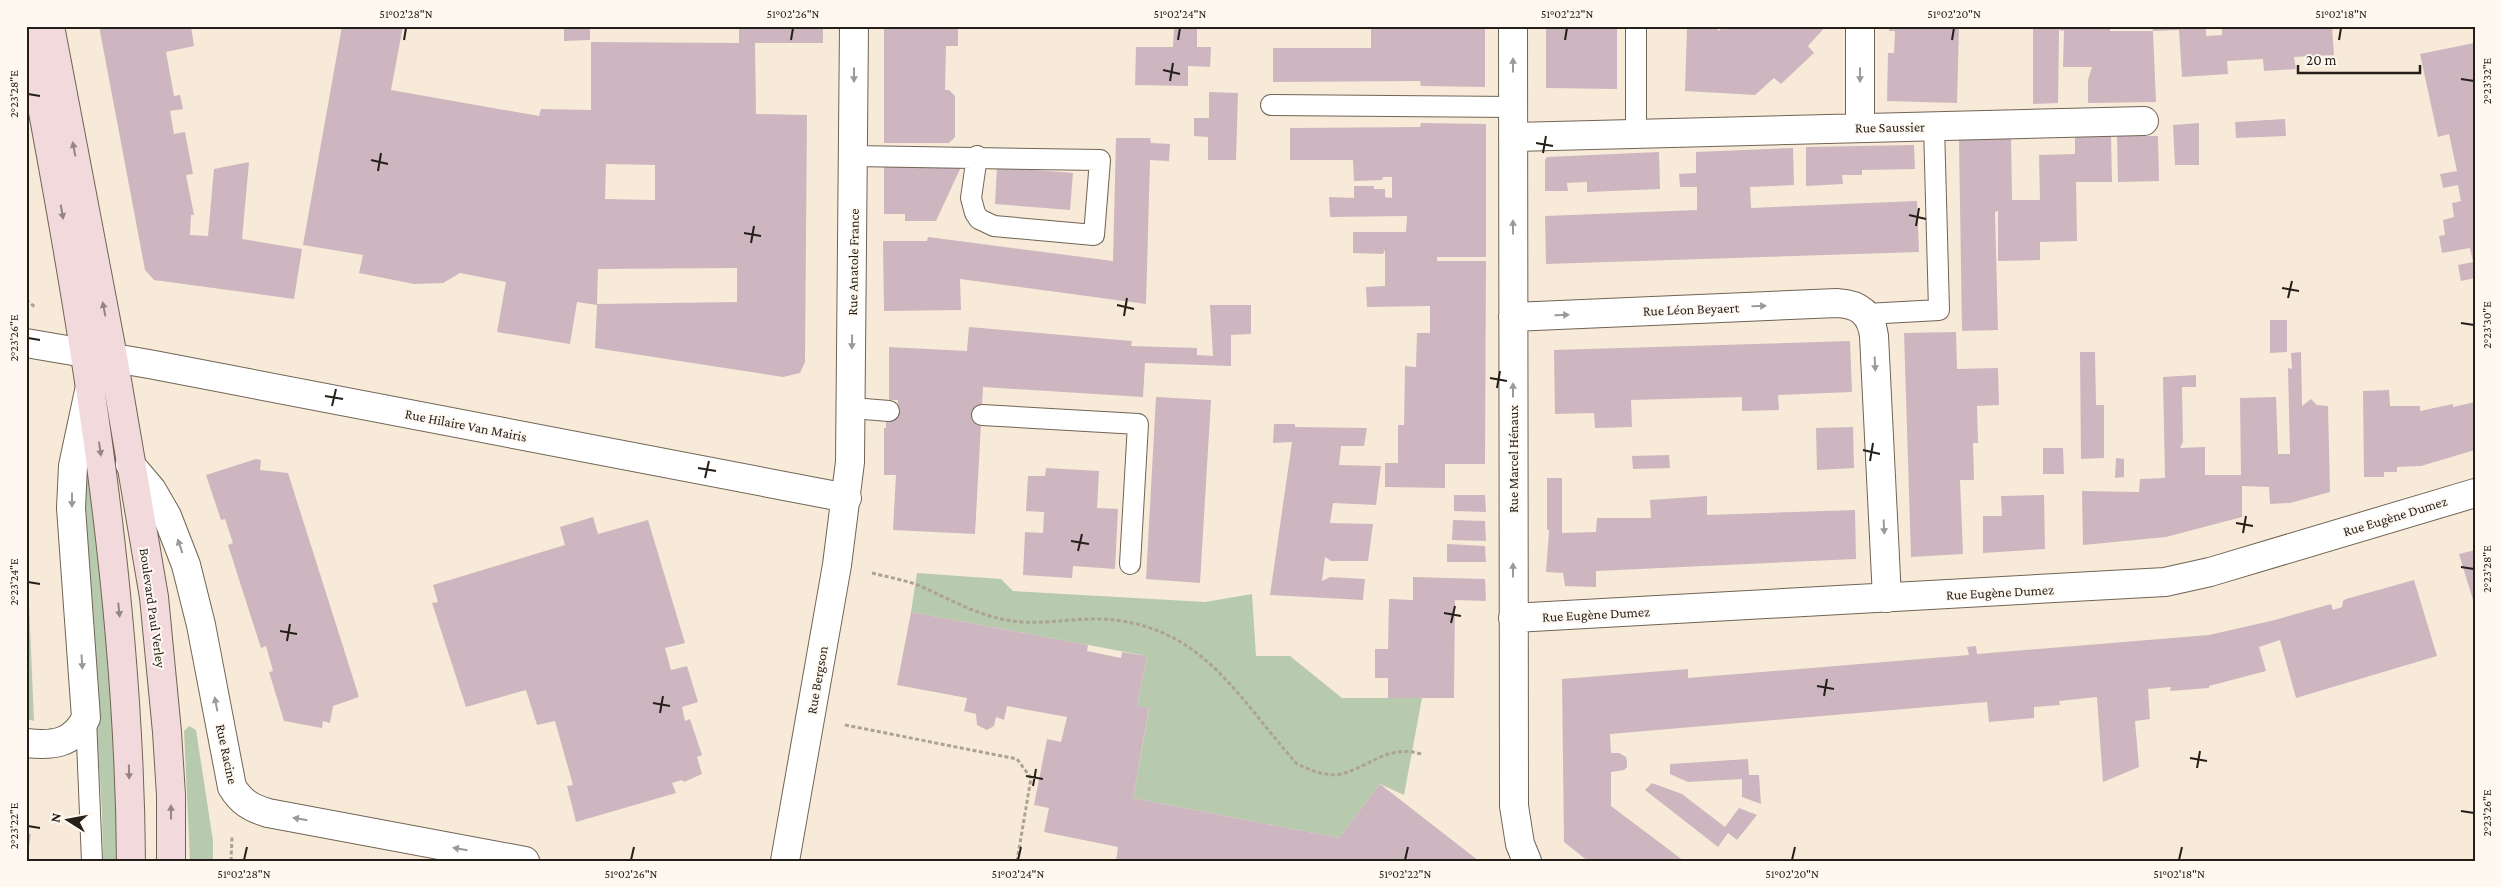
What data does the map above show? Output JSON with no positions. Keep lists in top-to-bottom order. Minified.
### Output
{"streets":{"main road":["Boulevard Paul Verley"],"street":["Rue Saussier","Rue Anatole France","Rue Léon Beyaert","Rue Hilaire Van Mairis","Rue Marcel Hénaux","Rue Eugène Dumez","Rue Bergson","Rue Racine"]},"crossings":[["Rue Saussier","Rue Léon Beyaert"],["Rue Saussier","Rue Marcel Hénaux"],["Rue Anatole France","Rue Hilaire Van Mairis"],["Rue Anatole France","Rue Bergson"],["Rue Léon Beyaert","Rue Marcel Hénaux"],["Rue Hilaire Van Mairis","Boulevard Paul Verley"],["Rue Hilaire Van Mairis","Rue Bergson"],["Rue Marcel Hénaux","Rue Eugène Dumez"],["Boulevard Paul Verley","Rue Racine"]],"one_way":["Rue Anatole France","Rue Léon Beyaert","Rue Marcel Hénaux","Rue Racine"],"scale_bar":"20 m","north":"left","coordinates":["51°02'28\"N","51°02'26\"N","51°02'24\"N","51°02'22\"N","51°02'20\"N","51°02'18\"N","2°23'32\"E","2°23'28\"E","2°23'30\"E","2°23'26\"E","2°23'24\"E","2°23'22\"E"]}
